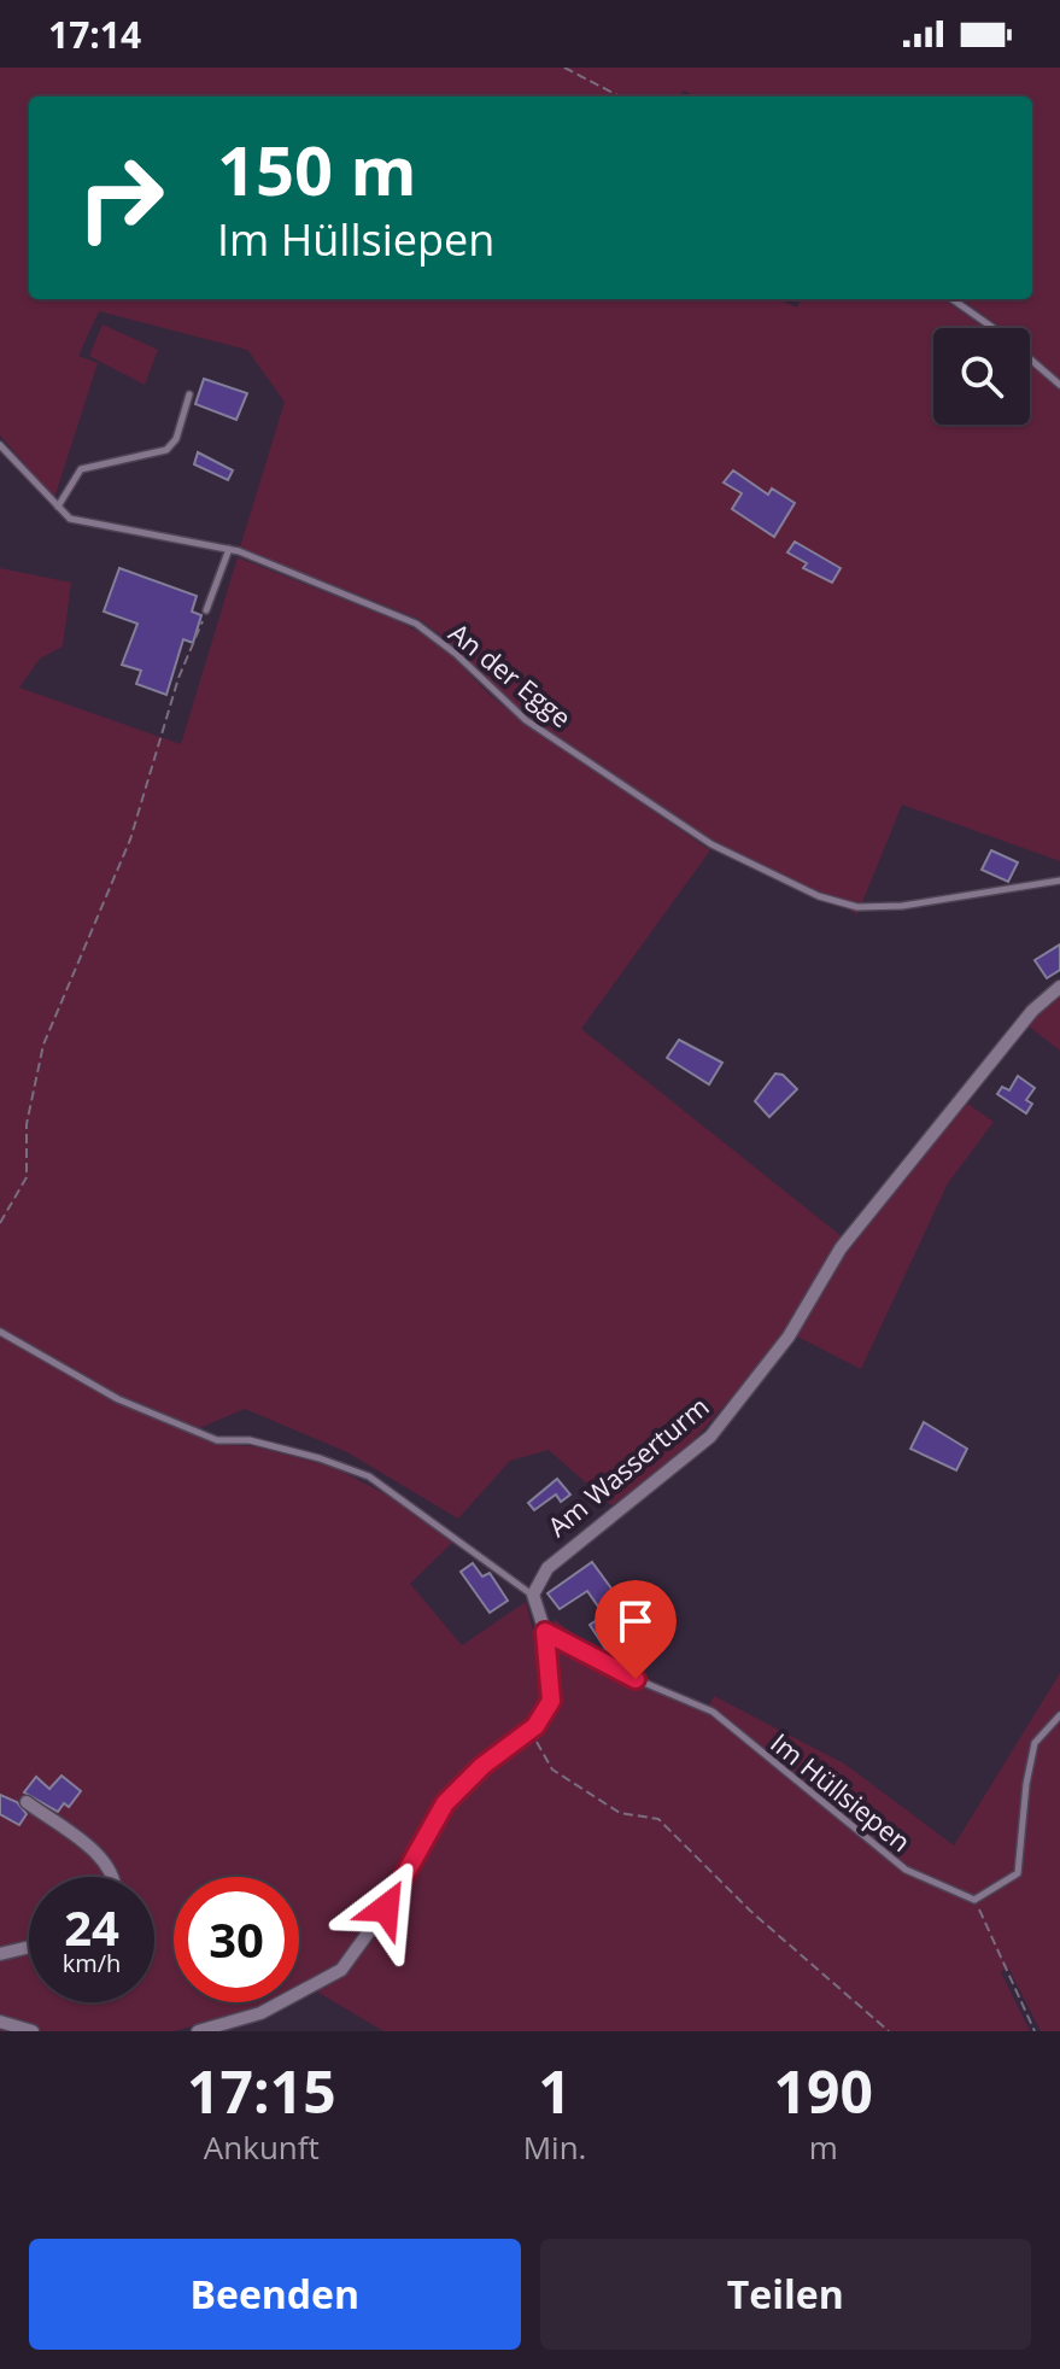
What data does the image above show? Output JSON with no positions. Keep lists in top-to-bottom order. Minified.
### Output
{"streets":{"street":["Am Wasserturm"],"lane":["An der Egge","Im Hüllsiepen"]},"page":{"status":"17:14","turn":["150 m","Im Hüllsiepen"],"speed":"24 km/h","limit":"30","eta":["17:15","Ankunft","1","Min.","190","m"],"buttons":["Beenden","Teilen"]}}
